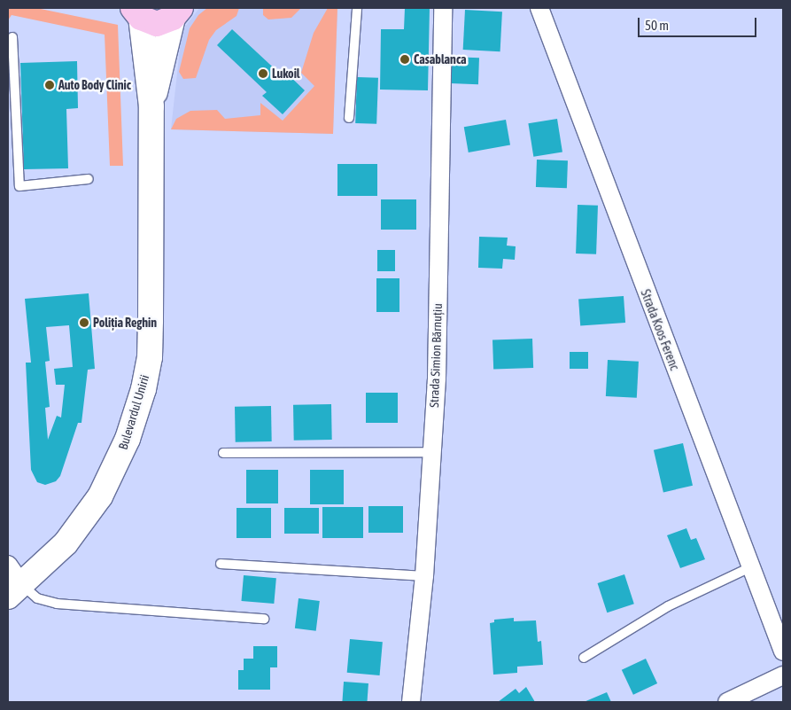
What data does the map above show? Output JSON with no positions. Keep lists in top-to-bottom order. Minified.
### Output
{"streets":{"main road":["Bulevardul Unirii"],"street":["Strada Koos Ferenc","Strada Simion Bărnuțiu"]},"places":["Casablanca","Lukoil","Auto Body Clinic","Poliția Reghin"],"scale_bar":"50 m"}
